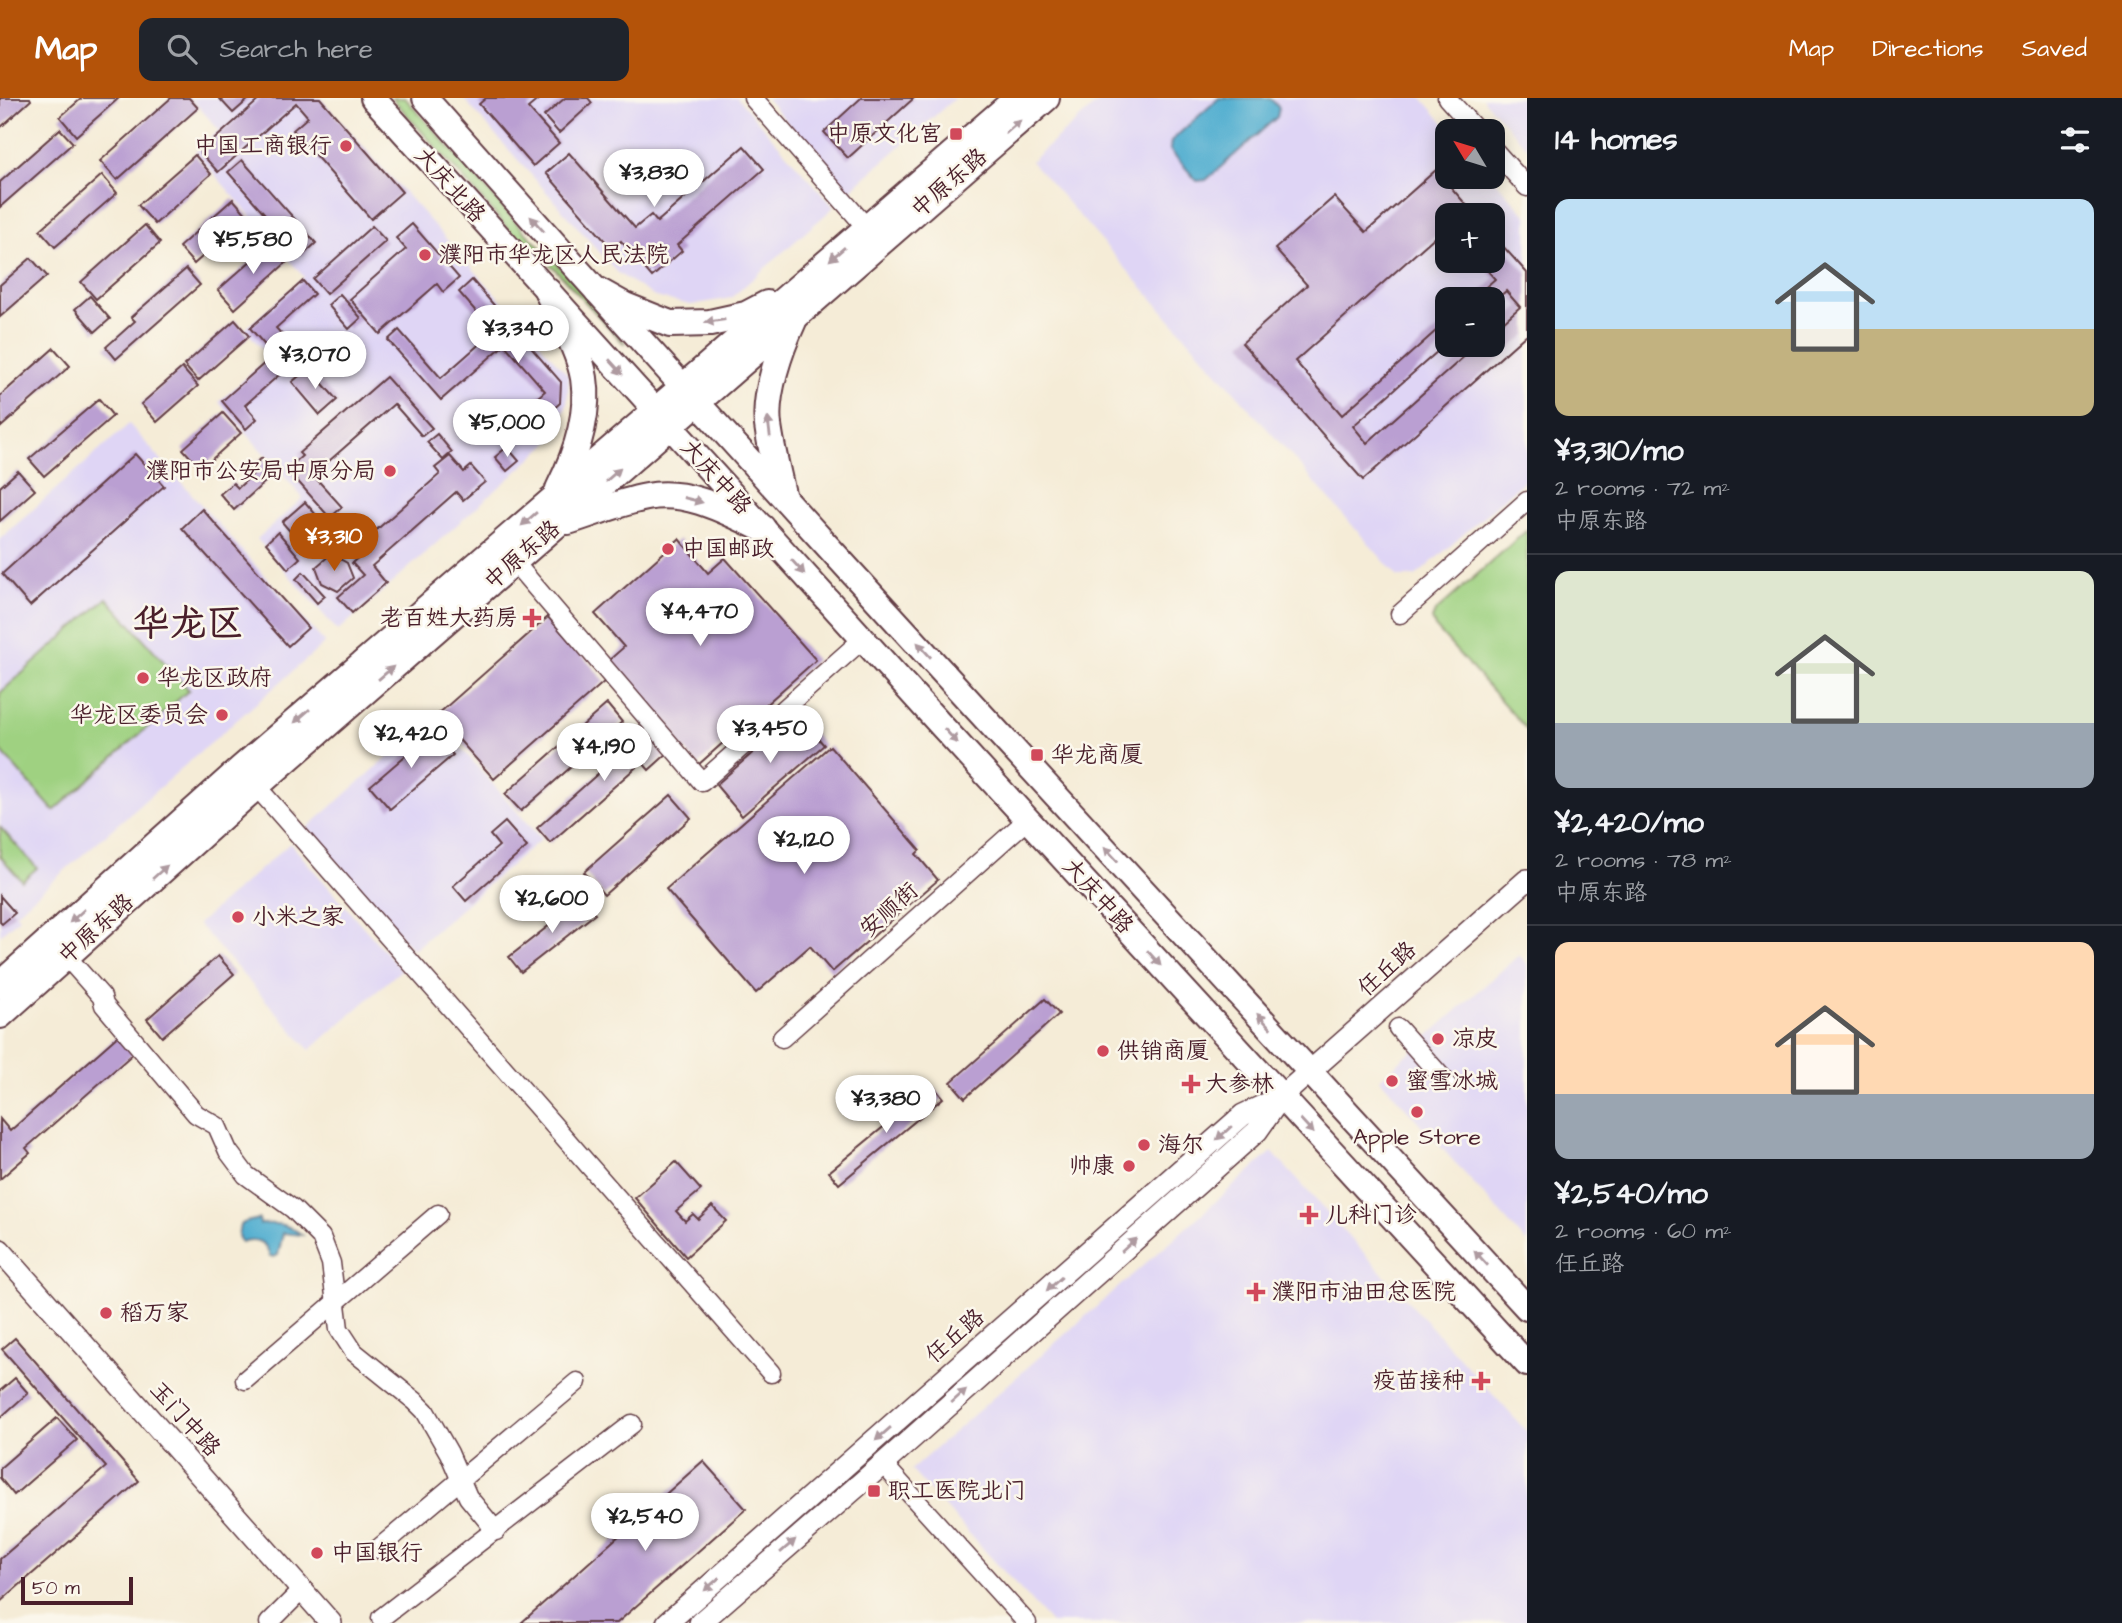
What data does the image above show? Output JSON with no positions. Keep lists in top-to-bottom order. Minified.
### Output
{"streets":{"main road":["中原东路","大庆北路","大庆中路"],"street":["安顺街","任丘路","玉门中路"]},"crossings":[["中原东路","大庆北路"],["中原东路","大庆中路"],["大庆北路","大庆中路"],["大庆中路","安顺街"],["大庆中路","任丘路"]],"districts":["华龙区"],"places":{"transit":["中原文化宫","华龙商厦","职工医院北门"],"other":["中国工商银行","濮阳市华龙区人民法院","濮阳市公安局中原分局","中国邮政","华龙区政府","华龙区委员会","小米之家","凉皮","供销商厦","蜜雪冰城","Apple Store","海尔","帅康","稻万家","中国银行"],"health":["老百姓大药房","大参林","儿科门诊","濮阳市油田总医院","疫苗接种"]},"scale_bar":"50 m","north":"top left","page":{"header":"Map","search":"Search here","nav":["Map","Directions","Saved"],"heading":"14 homes","map_buttons":["+","−"],"price":["¥3,830","¥5,580","¥3,340","¥3,070","¥5,000","¥3,310","¥4,470","¥3,450","¥2,420","¥4,190","¥2,120","¥2,600","¥3,380","¥2,540"],"list":[{"name":"¥3,310/mo","note":"2 rooms · 72 m² · 中原东路"},{"name":"¥2,420/mo","note":"2 rooms · 78 m² · 中原东路"},{"name":"¥2,540/mo","note":"2 rooms · 60 m² · 任丘路"}],"scale":"50 m"}}
